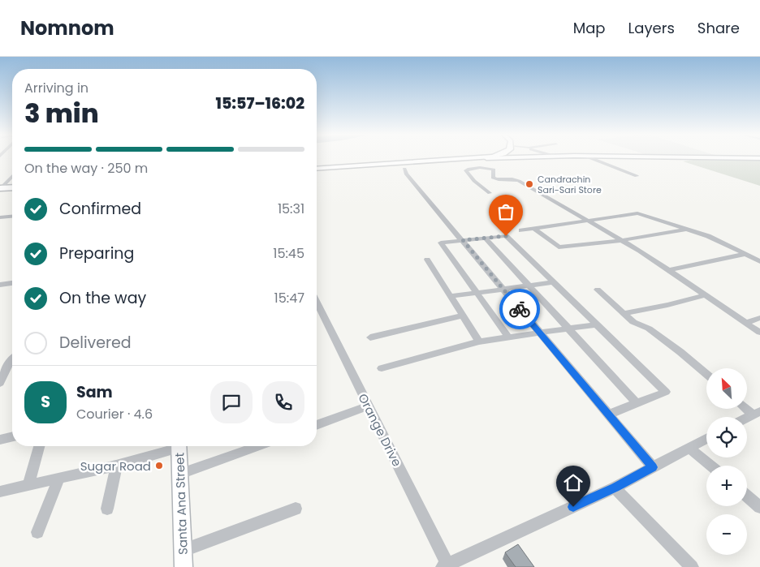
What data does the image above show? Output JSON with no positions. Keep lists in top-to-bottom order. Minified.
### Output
{"streets":{"main road":["Santa Ana Street"],"street":["Orange Drive"]},"places":["Candrachin Sari-Sari Store","Sugar Road"],"north":"top left","page":{"header":"Nomnom","nav":["Map","Layers","Share"],"heading":["3 min","Arriving in","15:57–16:02"],"panel":["Sam","Courier · 4.6"],"bar":"On the way · 250 m","list":[["Confirmed","15:31"],["Preparing","15:45"],["On the way","15:47"],"Delivered"],"map_buttons":["+","−"],"round":"S"}}
